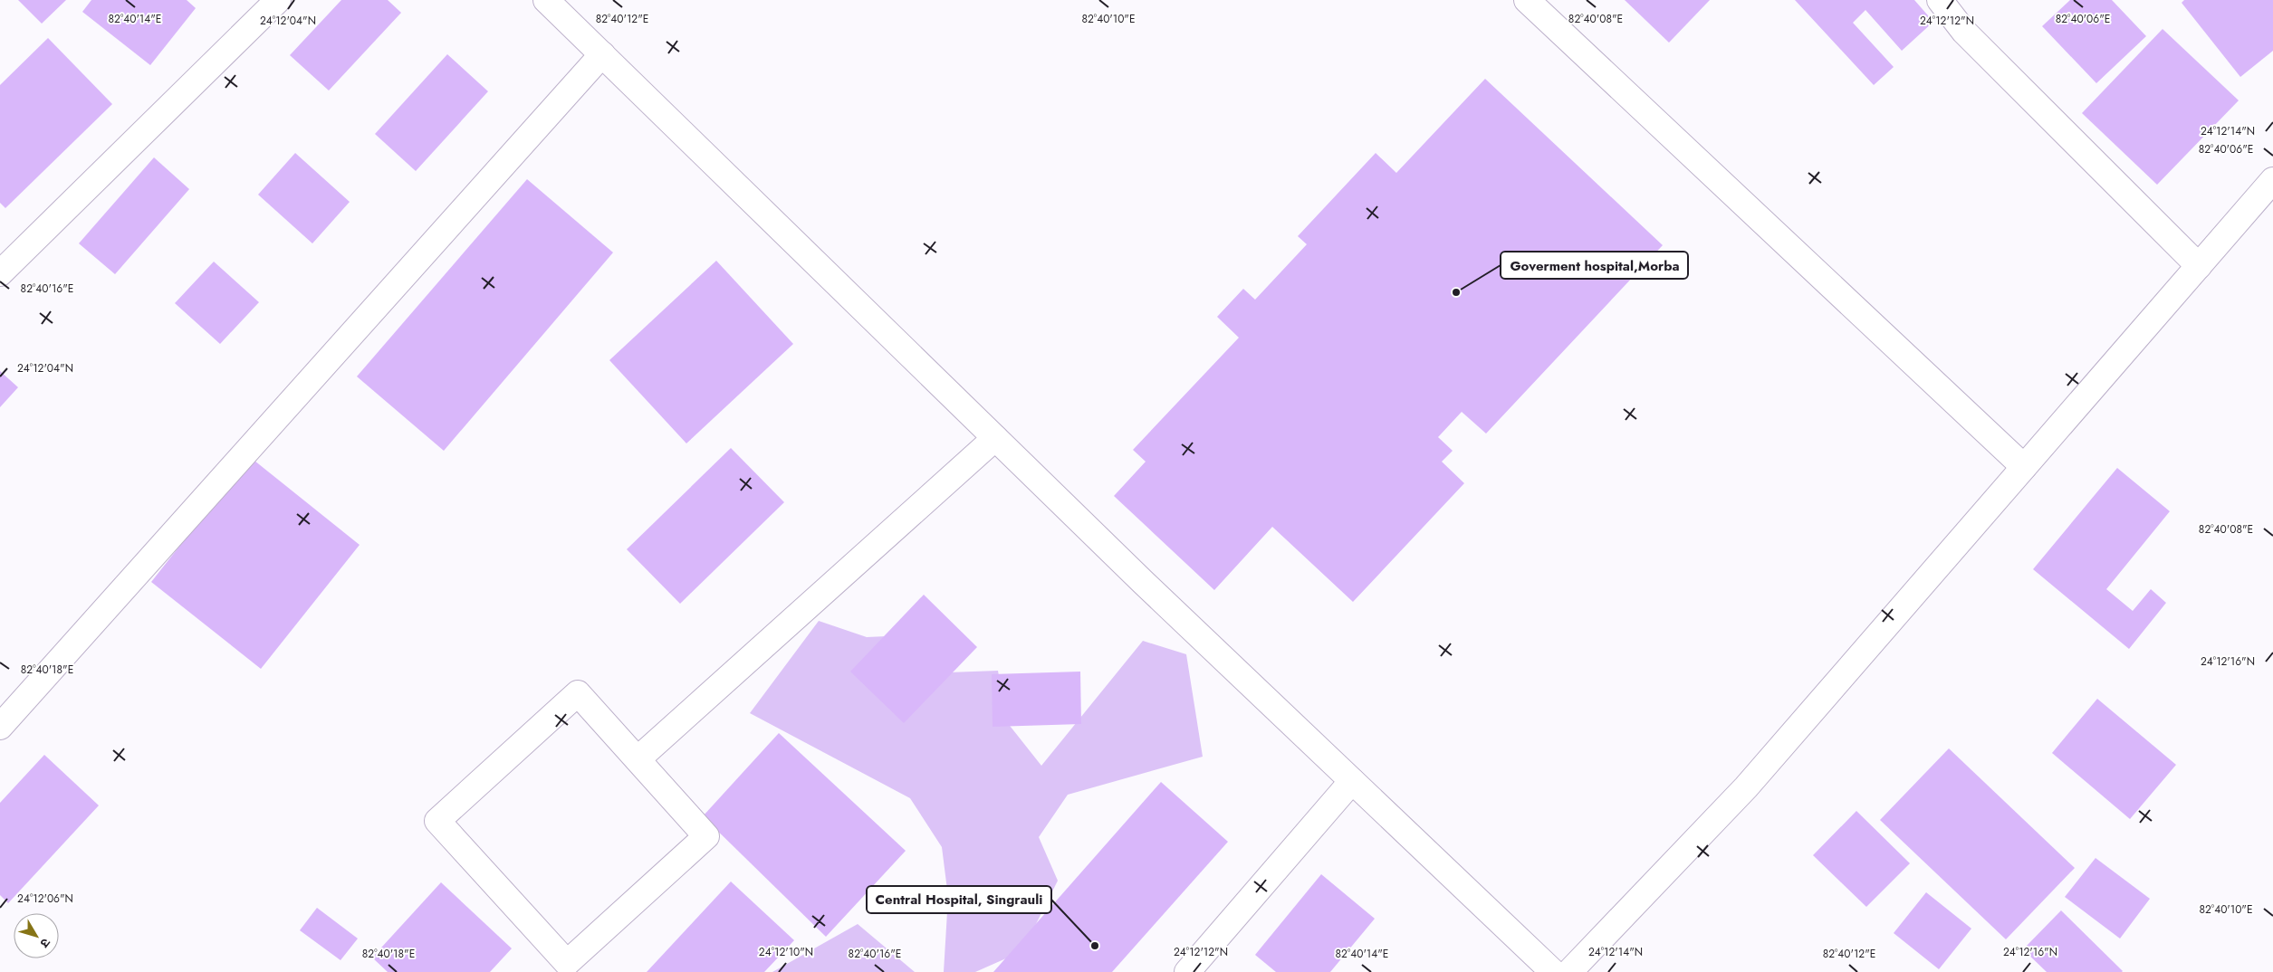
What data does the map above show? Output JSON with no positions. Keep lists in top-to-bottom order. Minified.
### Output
{"places":["Goverment hospital,Morba","Central Hospital, Singrauli"],"north":"bottom right","coordinates":["82°40'06\"E","82°40'14\"E","82°40'12\"E","82°40'10\"E","82°40'08\"E","24°12'04\"N","24°12'12\"N","24°12'14\"N","82°40'16\"E","24°12'16\"N","82°40'18\"E","24°12'06\"N","24°12'10\"N"]}
